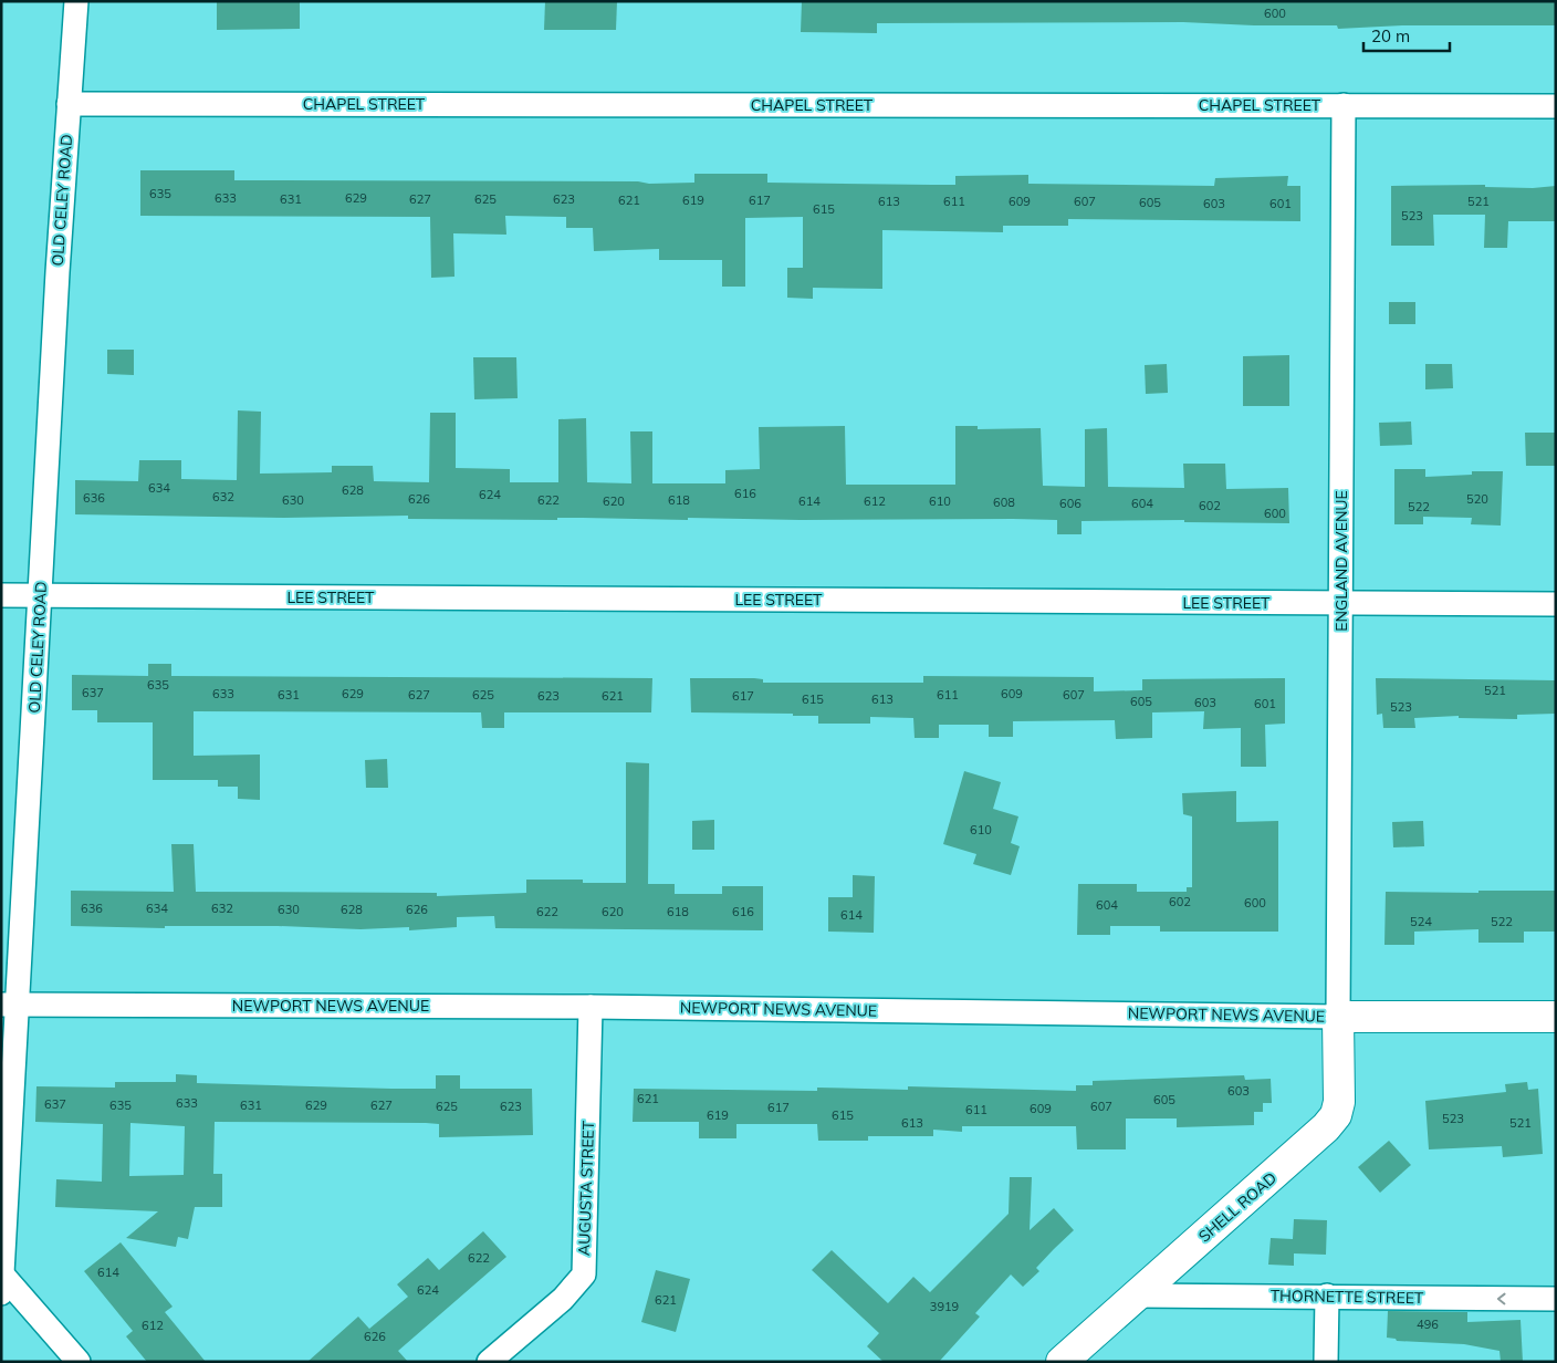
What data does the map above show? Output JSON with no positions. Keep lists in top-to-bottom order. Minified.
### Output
{"streets":{"street":["CHAPEL STREET","OLD CELEY ROAD","ENGLAND AVENUE","LEE STREET","NEWPORT NEWS AVENUE","AUGUSTA STREET","SHELL ROAD","THORNETTE STREET"]},"crossings":[["CHAPEL STREET","OLD CELEY ROAD"],["CHAPEL STREET","ENGLAND AVENUE"],["OLD CELEY ROAD","LEE STREET"],["OLD CELEY ROAD","NEWPORT NEWS AVENUE"],["ENGLAND AVENUE","LEE STREET"],["ENGLAND AVENUE","NEWPORT NEWS AVENUE"],["ENGLAND AVENUE","SHELL ROAD"],["NEWPORT NEWS AVENUE","AUGUSTA STREET"],["NEWPORT NEWS AVENUE","SHELL ROAD"],["SHELL ROAD","THORNETTE STREET"]],"one_way":["THORNETTE STREET"],"house_numbers":["600","635","633","629","631","627","625","623","621","619","617","613","611","609","607","521","605","603","601","615","523","634","628","616","624","632","636","626","520","630","622","618","620","614","612","610","608","606","604","602","522","600","635","521","637","633","629","609","631","627","625","611","607","623","621","617","615","613","605","603","601","523","610","602","600","604","636","634","632","630","628","626","622","620","618","616","614","524","522","603","621","605","633","637","635","631","629","627","625","623","607","617","609","611","619","615","523","613","521","622","614","624","621","3919","496","612","626"],"scale_bar":"20 m"}
